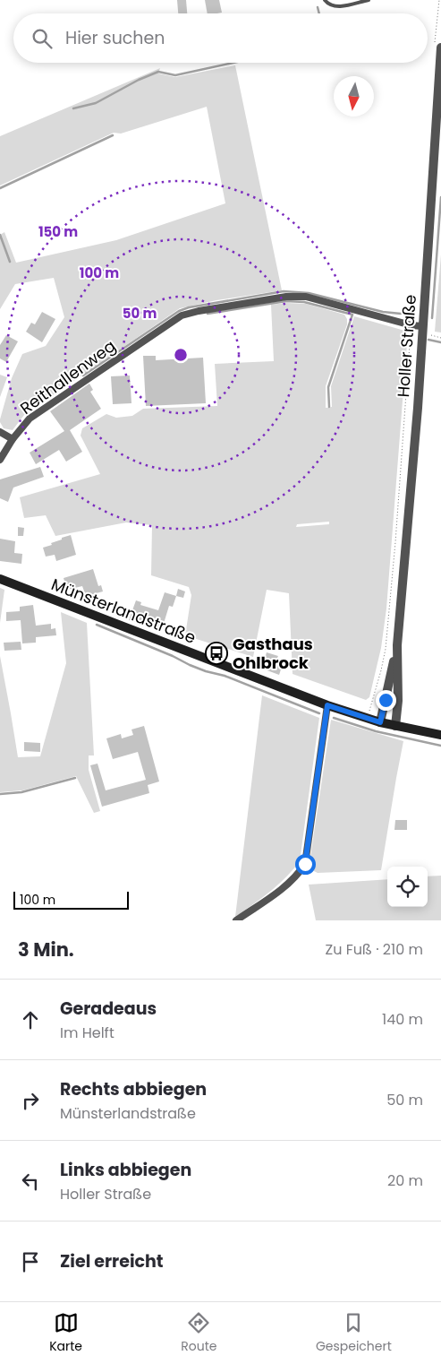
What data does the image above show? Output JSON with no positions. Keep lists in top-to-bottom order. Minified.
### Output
{"streets":{"main road":["Münsterlandstraße"],"street":["Holler Straße","Reithallenweg"]},"crossings":[["Holler Straße","Reithallenweg"],["Holler Straße","Münsterlandstraße"]],"places":{"bus stop":["Gasthaus Ohlbrock"]},"scale_bar":"100 m","north":"bottom","page":{"search":"Hier suchen","scale":"100 m","heading":["3 Min.","Zu Fuß · 210 m"],"list":[["Geradeaus","Im Helft","140 m"],["Rechts abbiegen","Münsterlandstraße","50 m"],["Links abbiegen","Holler Straße","20 m"],"Ziel erreicht"],"nav":["Karte","Route","Gespeichert"]},"rings":["150 m","100 m","50 m"]}
